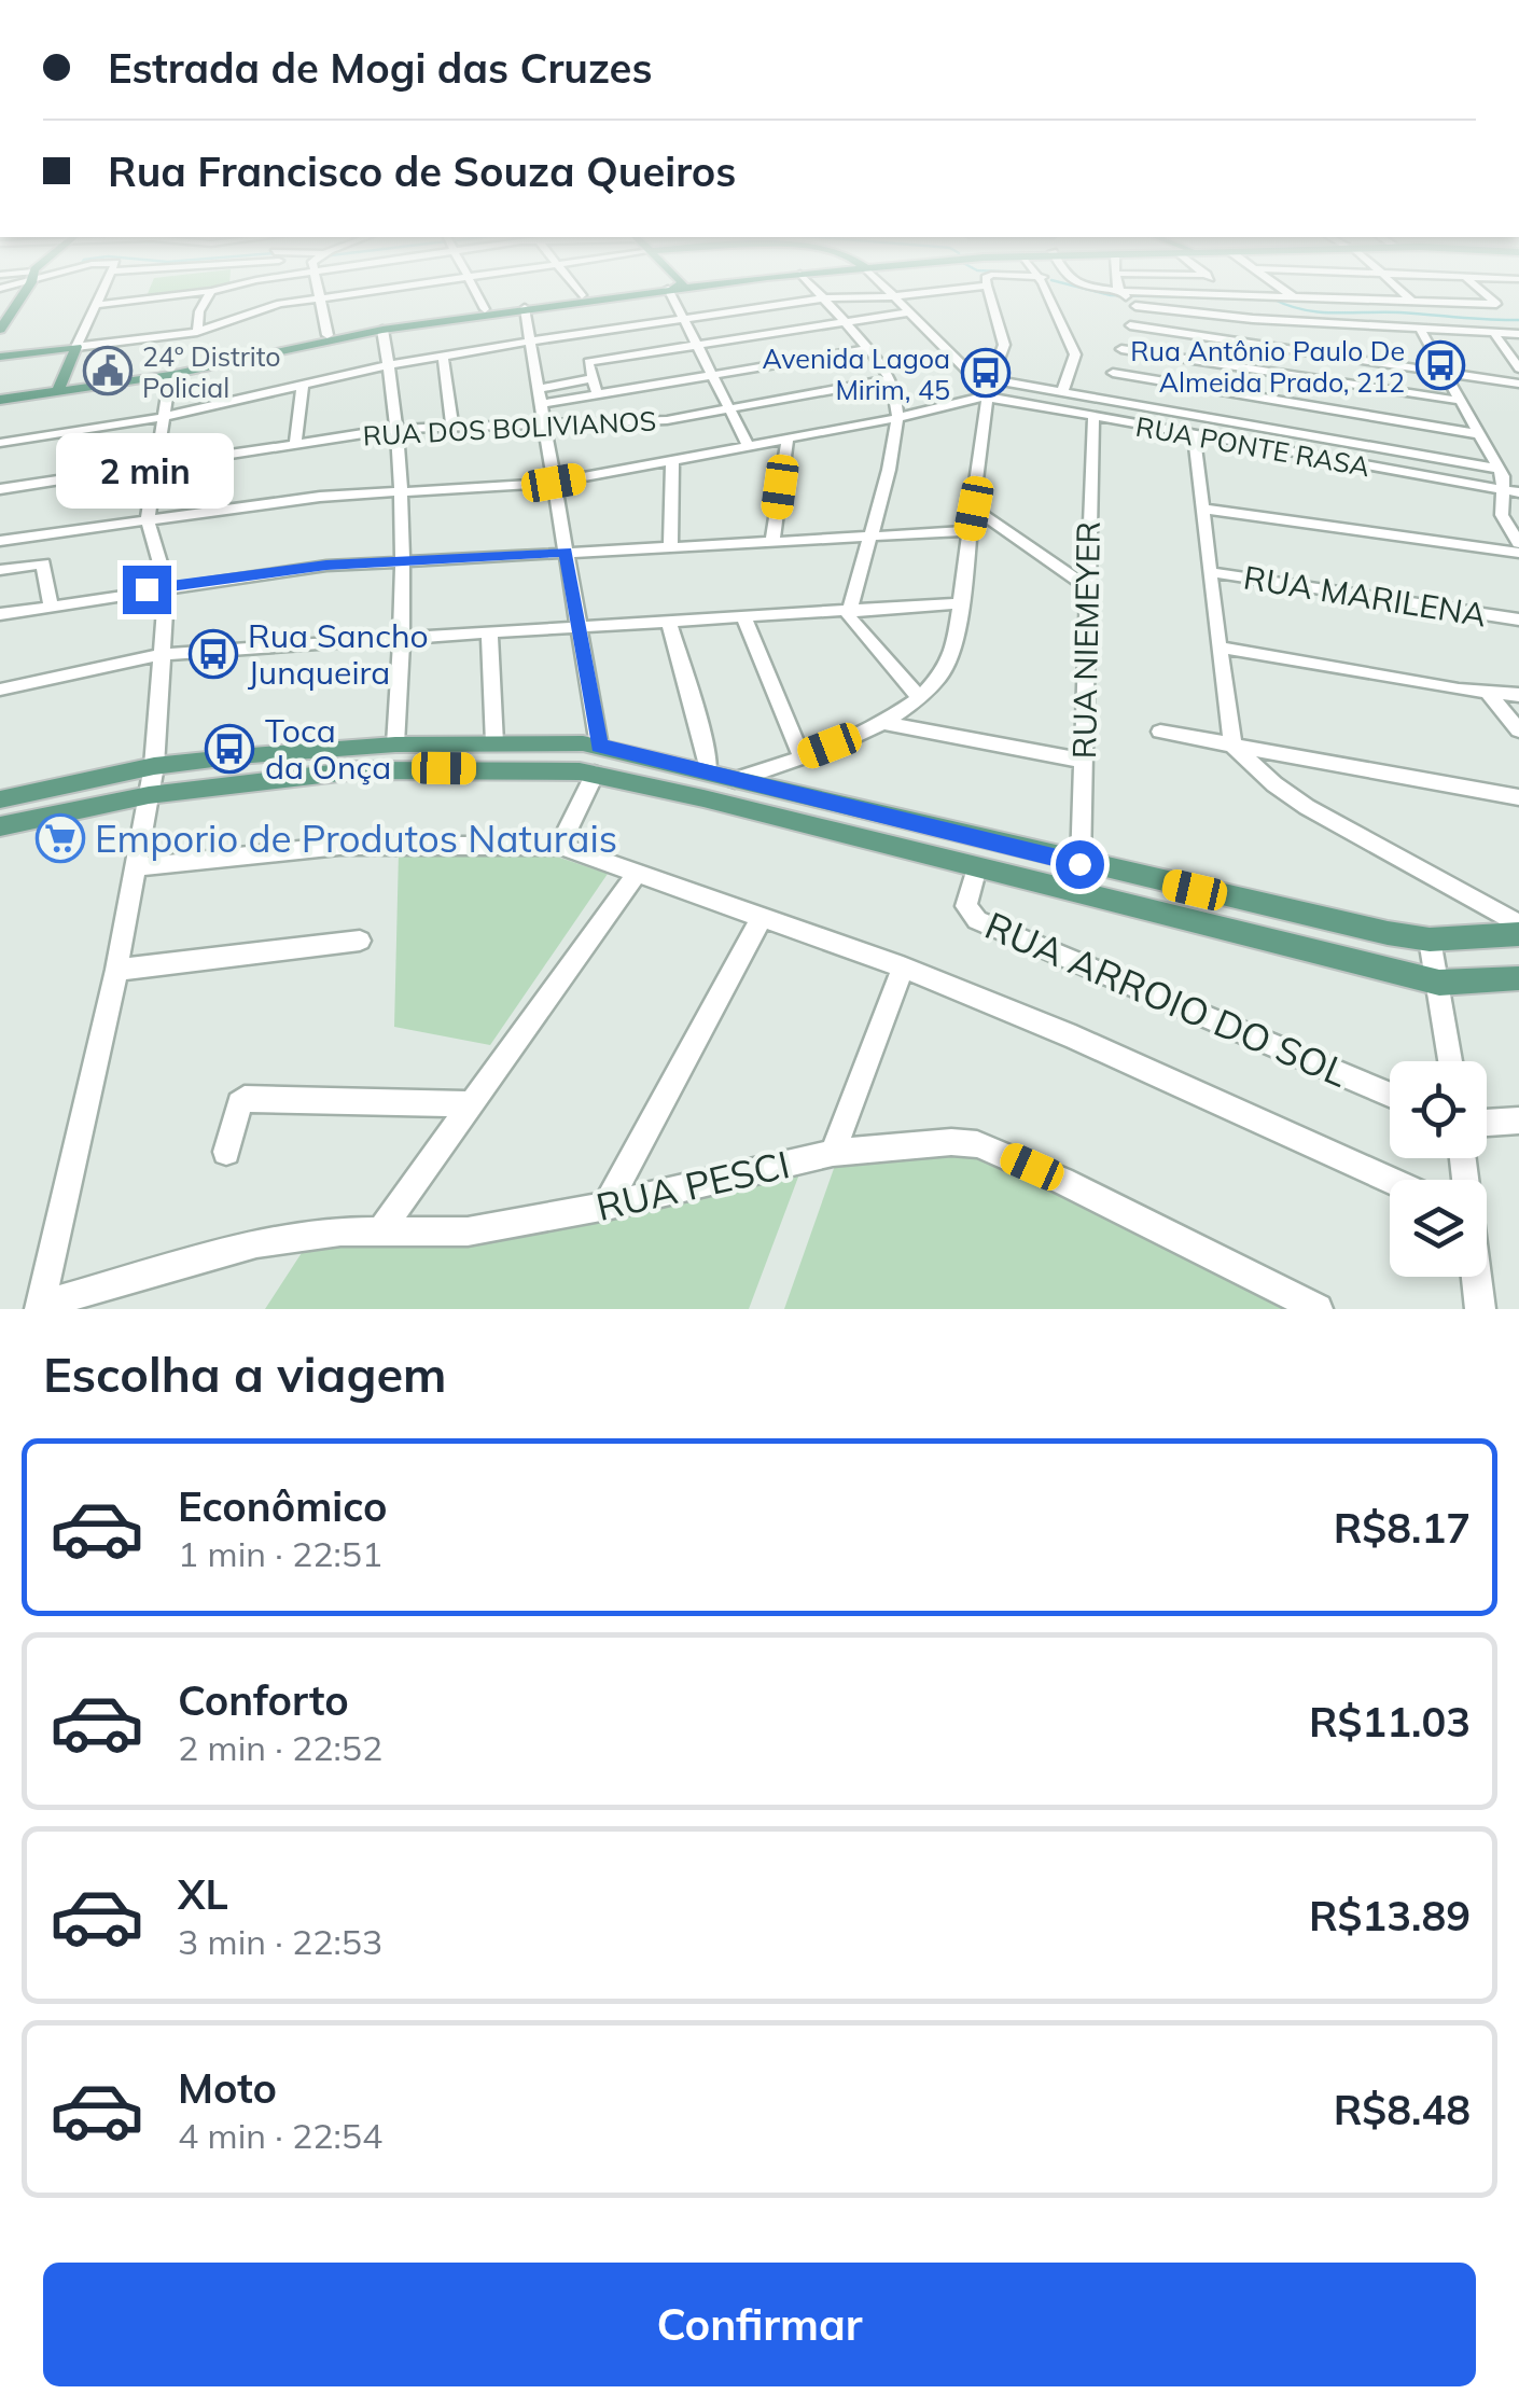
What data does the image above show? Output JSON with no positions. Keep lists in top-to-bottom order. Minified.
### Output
{"streets":{"street":["RUA DOS BOLIVIANOS","RUA PONTE RASA","RUA MARILENA","RUA NIEMEYER","RUA ARROIO DO SOL","RUA PESCI"]},"crossings":[["RUA PONTE RASA","RUA NIEMEYER"]],"places":{"bus stop":["Rua Antônio Paulo De Almeida Prado, 212","Avenida Lagoa Mirim, 45","Rua Sancho Junqueira","Toca da Onça"],"public building":["24º Distrito Policial"],"supermarket":["Emporio de Produtos Naturais"]},"page":{"banner":["Estrada de Mogi das Cruzes","Rua Francisco de Souza Queiros"],"bubble":"2 min","heading":"Escolha a viagem","list":[{"name":"Econômico","note":"1 min · 22:51","value":"R$8.17"},{"name":"Conforto","note":"2 min · 22:52","value":"R$11.03"},{"name":"XL","note":"3 min · 22:53","value":"R$13.89"},{"name":"Moto","note":"4 min · 22:54","value":"R$8.48"}],"buttons":"Confirmar"}}
